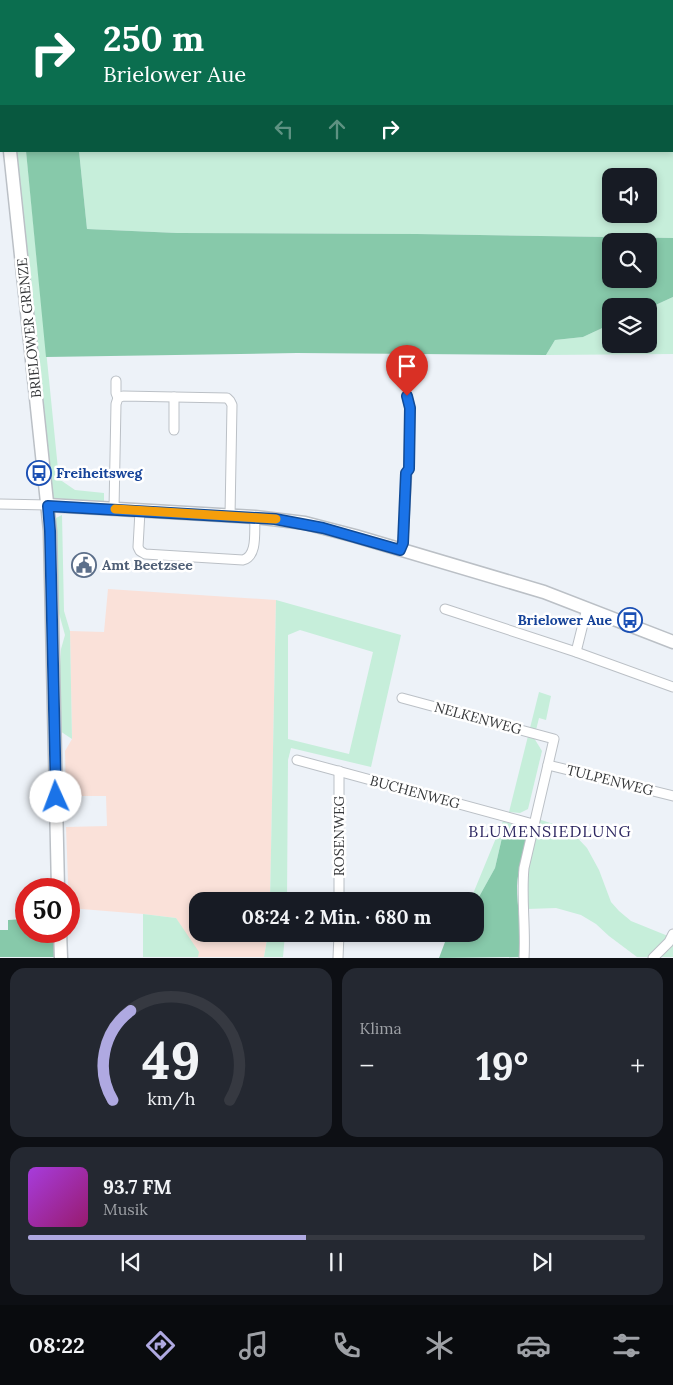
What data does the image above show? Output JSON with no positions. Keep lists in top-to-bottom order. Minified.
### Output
{"streets":{"main road":["BRIELOWER GRENZE"],"street":["NELKENWEG","TULPENWEG","BUCHENWEG","ROSENWEG"]},"crossings":[["NELKENWEG","TULPENWEG"],["BUCHENWEG","ROSENWEG"]],"districts":["BLUMENSIEDLUNG"],"places":{"bus stop":["Freiheitsweg","Brielower Aue"],"public building":["Amt Beetzsee"]},"page":{"turn":["250 m","Brielower Aue"],"limit":"50","trip":"08:24 · 2 Min. · 680 m","tile":"Klima","heat":["−","19°","+"],"song":["93.7 FM","Musik"],"tabs":"08:22","gauge":["49","km/h"]}}
